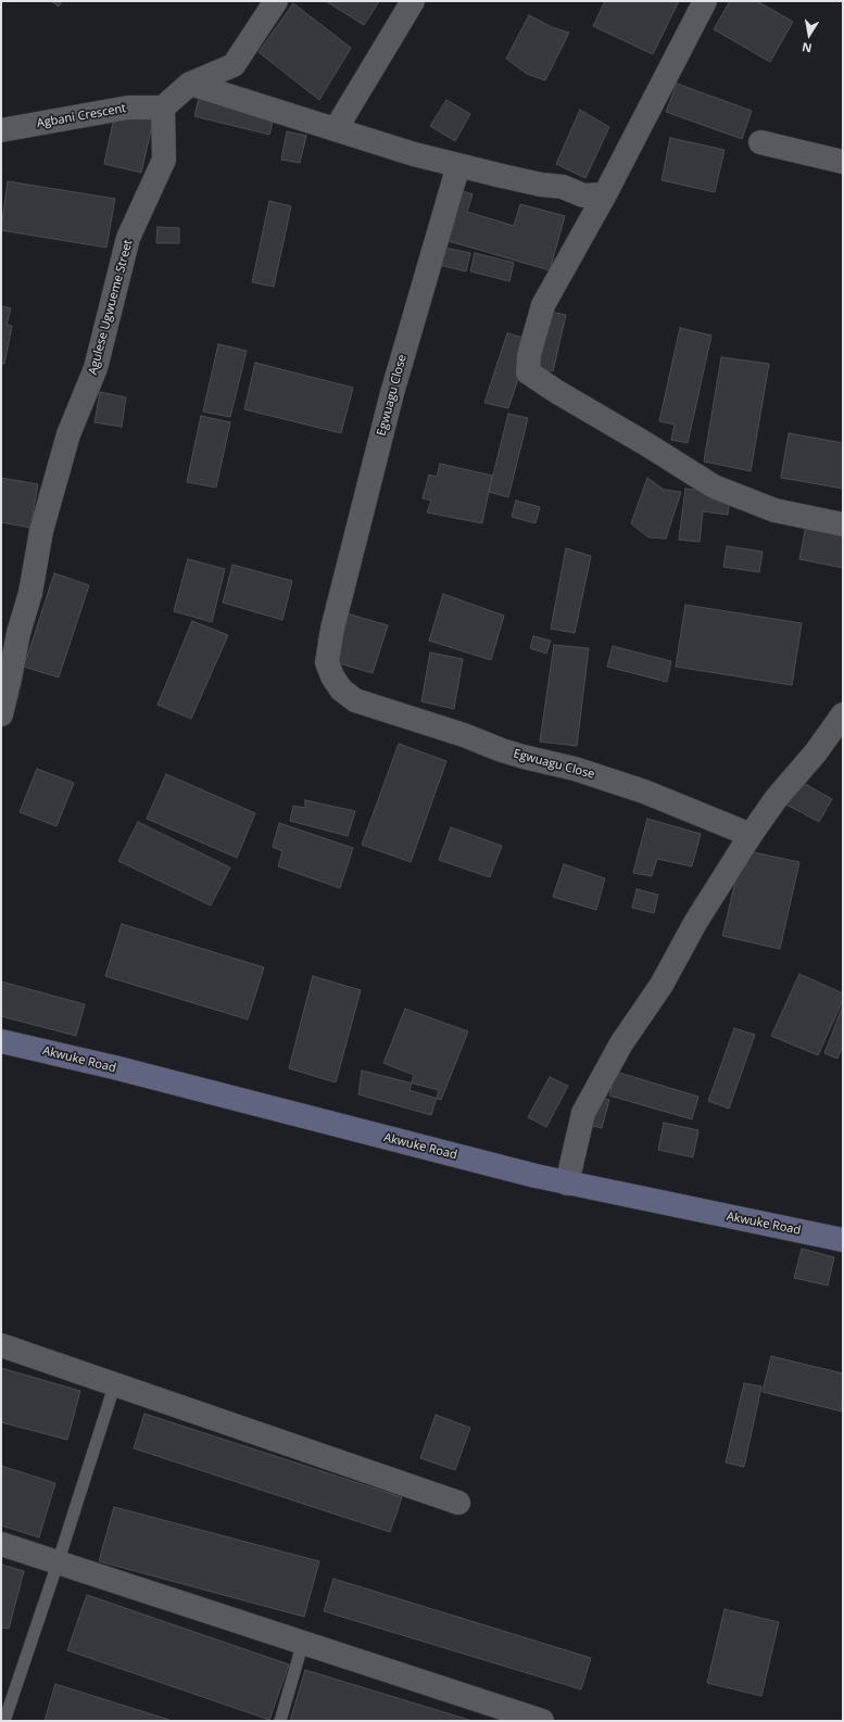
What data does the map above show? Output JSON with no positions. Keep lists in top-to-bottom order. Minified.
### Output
{"streets":{"main road":["Akwuke Road"],"street":["Agbani Crescent","Agulese Ugwueme Street","Egwuagu Close"]},"crossings":[["Agbani Crescent","Agulese Ugwueme Street"]],"north":"bottom"}
